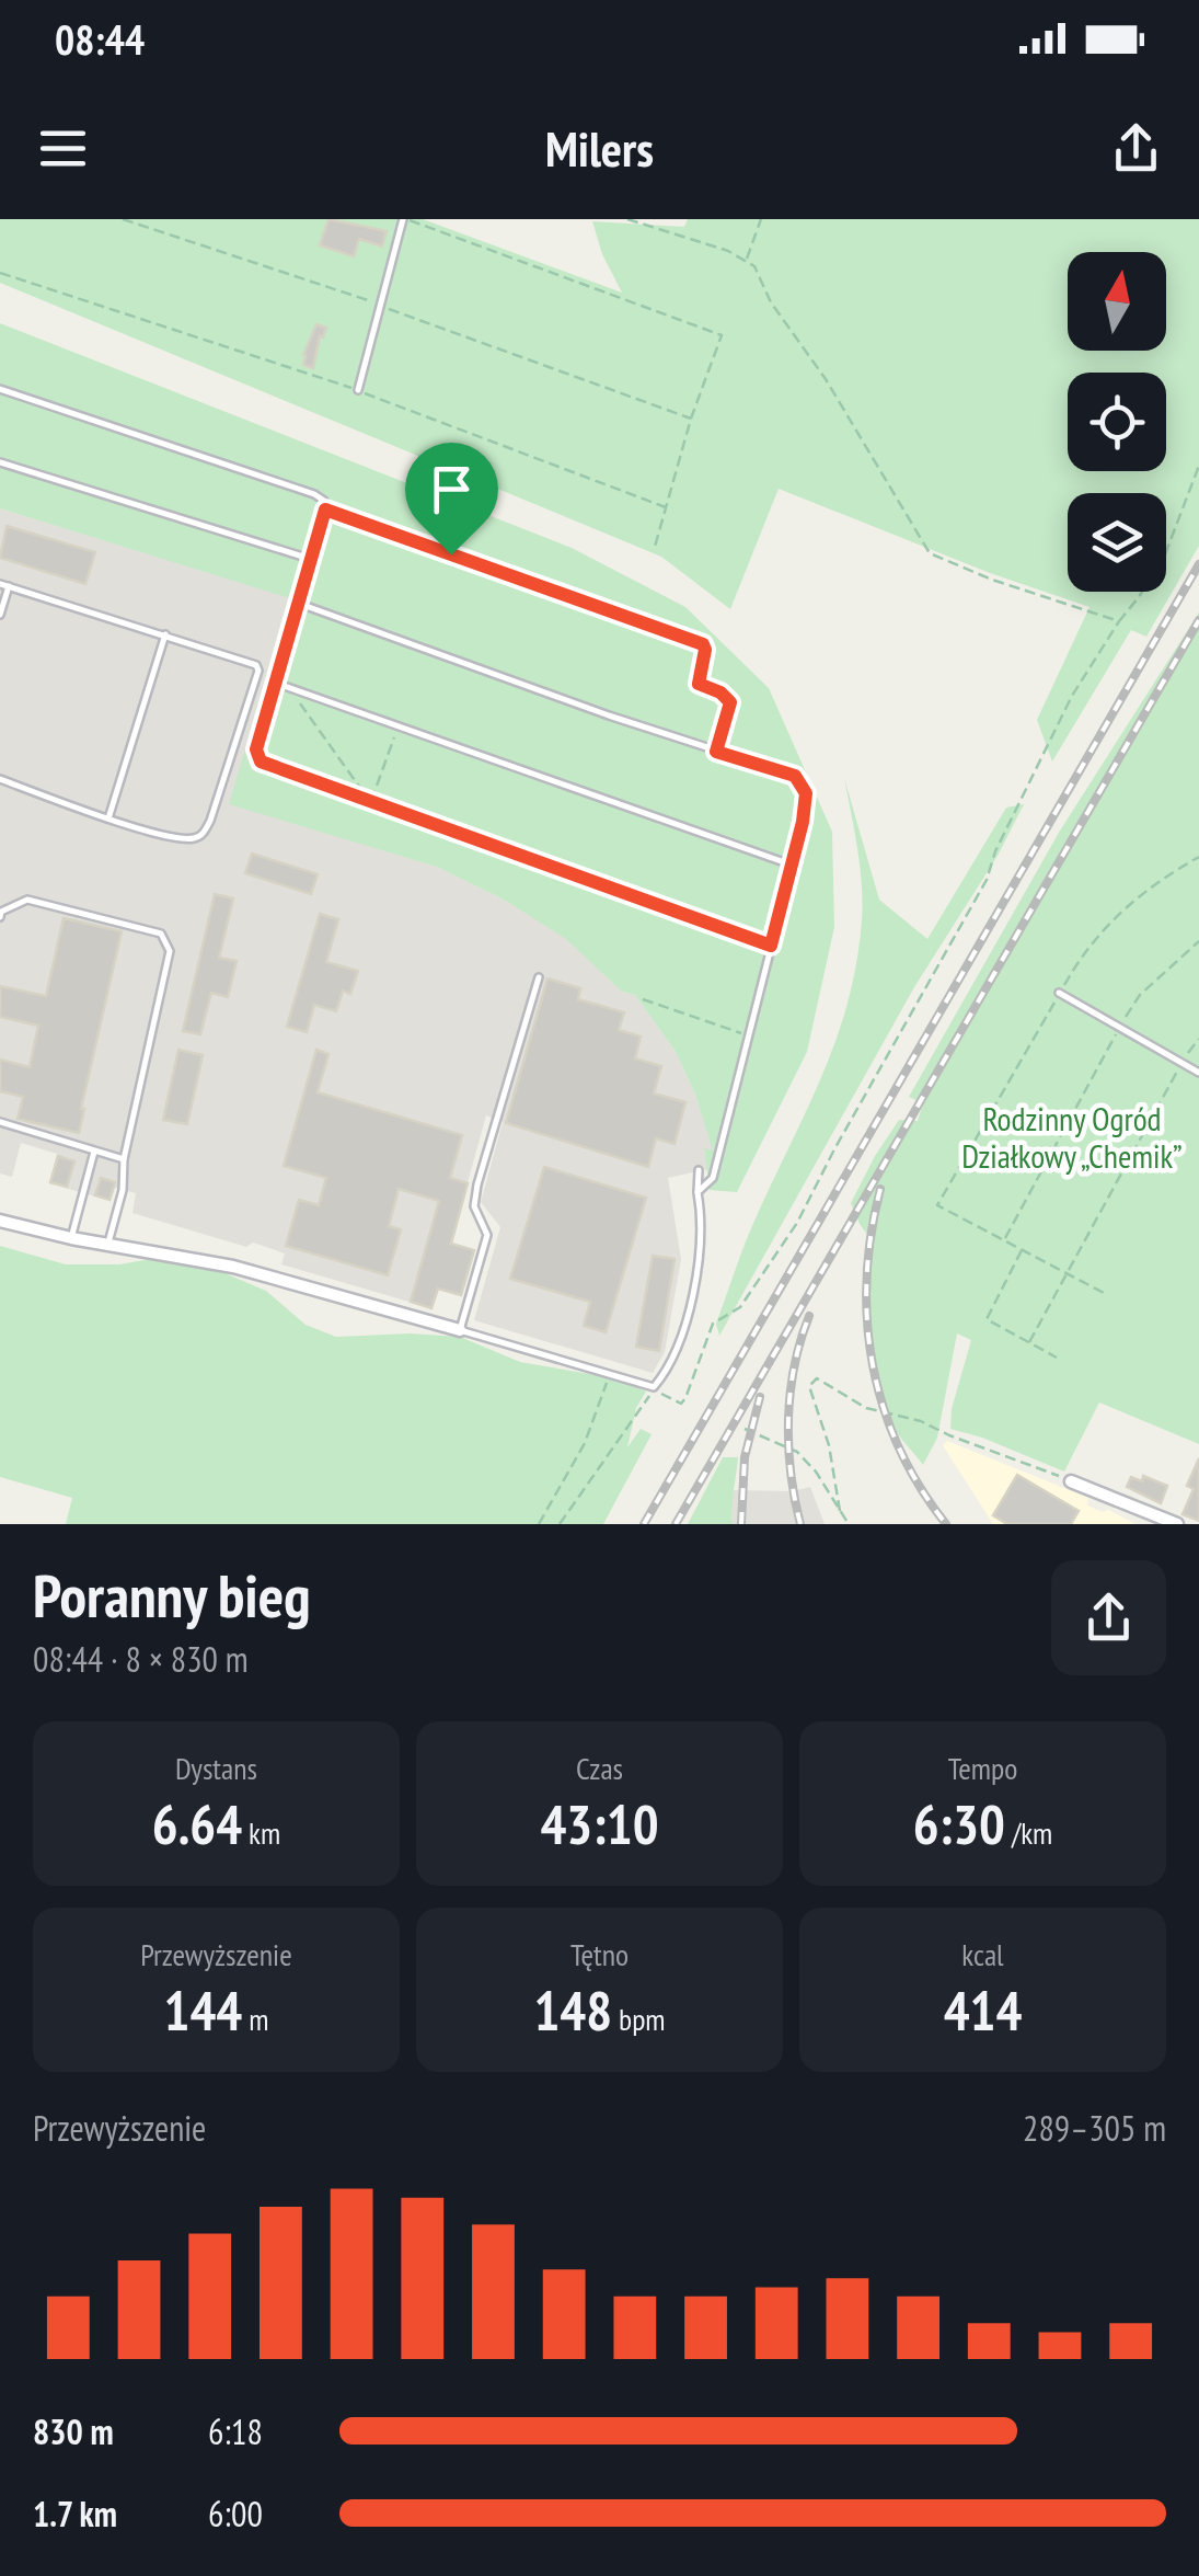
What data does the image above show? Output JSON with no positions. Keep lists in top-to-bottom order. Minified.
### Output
{"parks":["Rodzinny Ogród Działkowy „Chemik”"],"north":"top","page":{"status":"08:44","header":"Milers","heading":["Poranny bieg","08:44 · 8 × 830 m"],"stats":[["Dystans","6.64 km"],["Czas","43:10"],["Tempo","6:30 /km"],["Przewyższenie","144 m"],["Tętno","148 bpm"],["kcal","414"]],"chart":["Przewyższenie","289–305 m"],"list":[{"name":"830 m","note":"6:18"},{"name":"1.7 km","note":"6:00"}]}}
